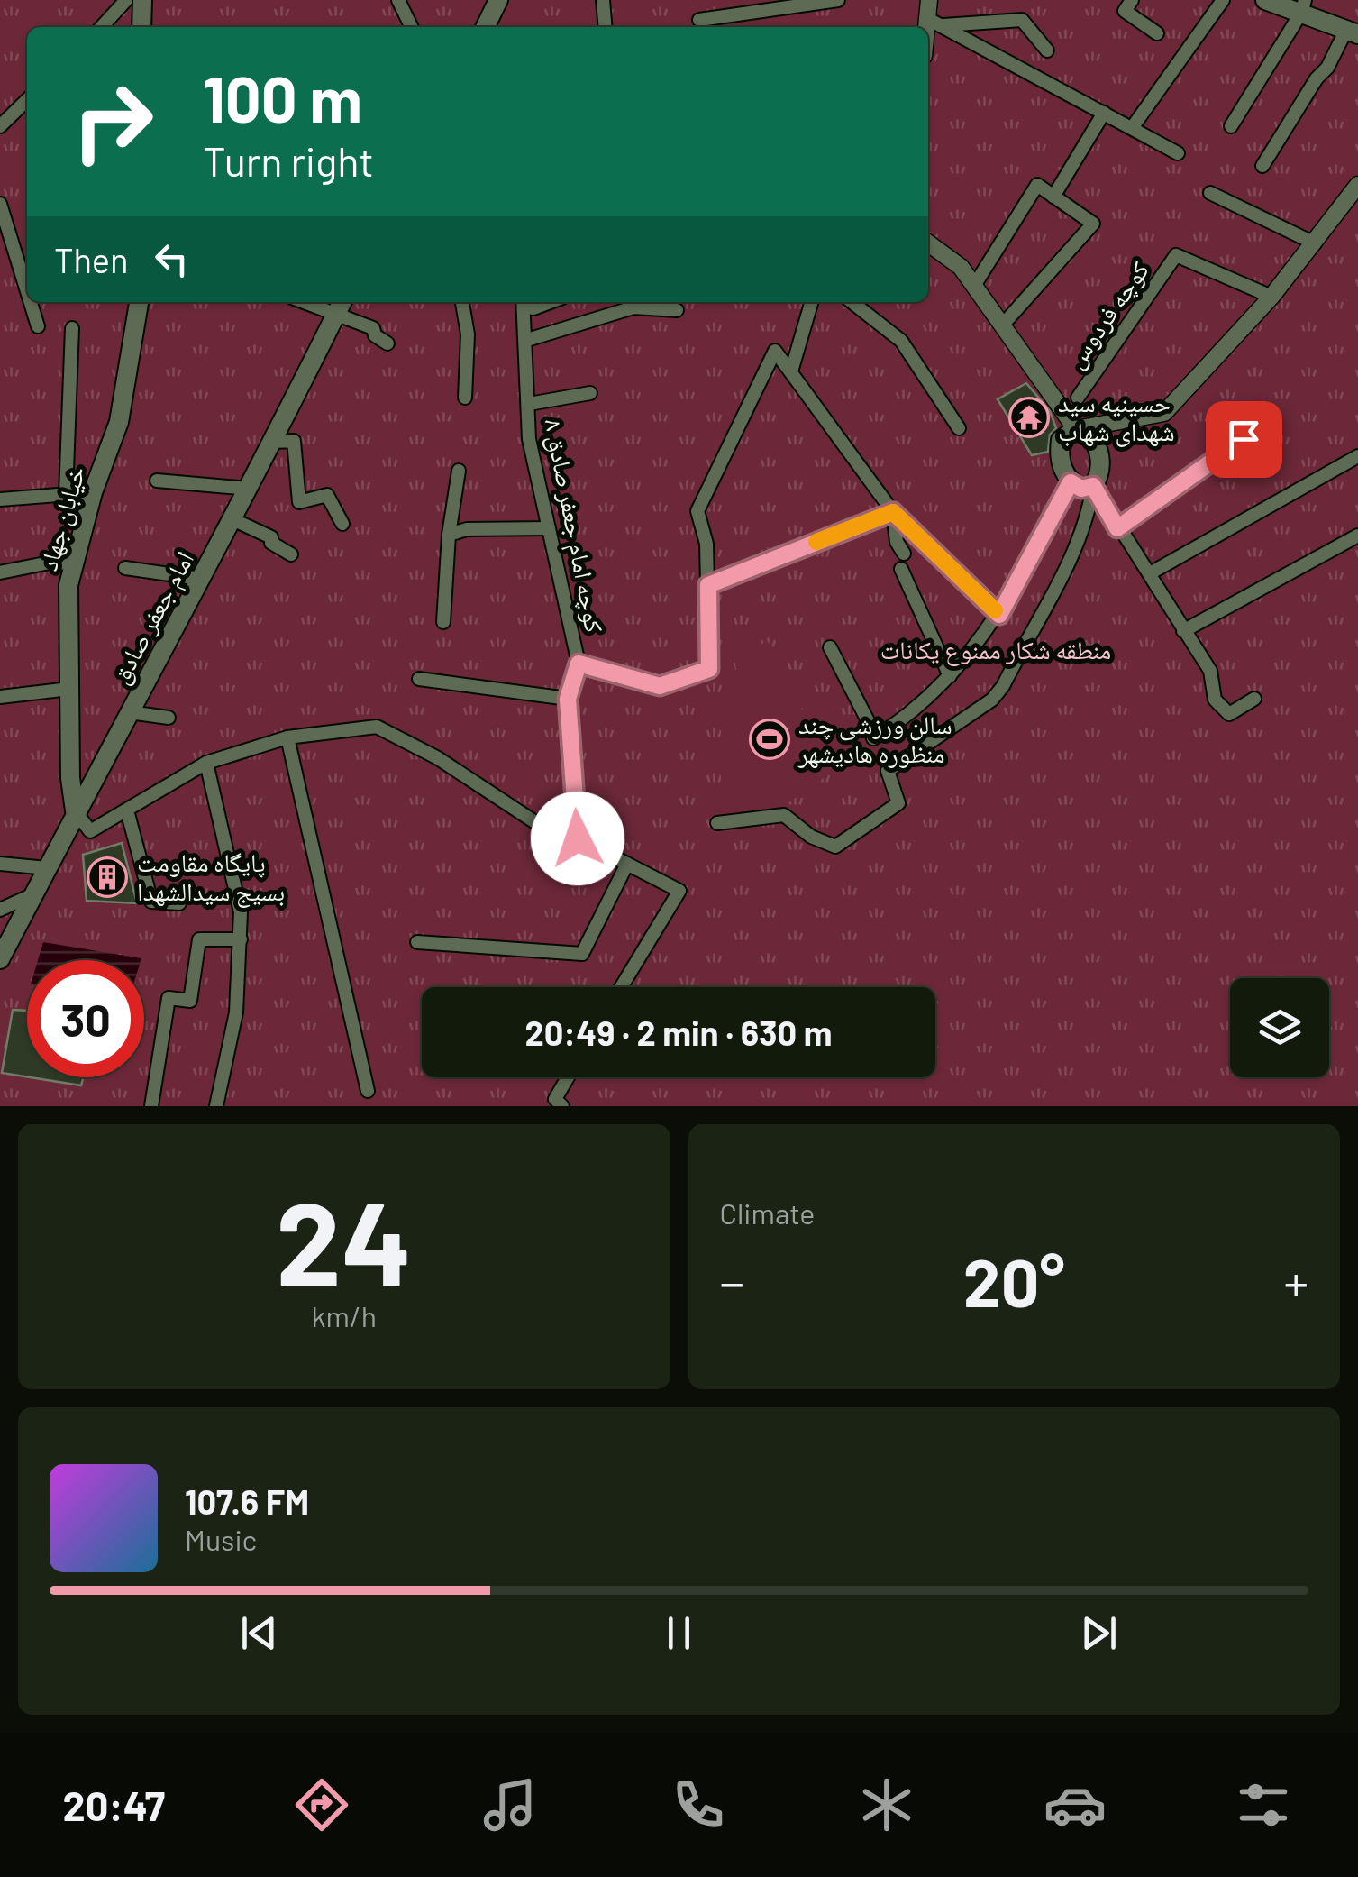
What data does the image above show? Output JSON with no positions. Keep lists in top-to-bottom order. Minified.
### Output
{"streets":{"main road":["خیابان جهاد","امام جعفر صادق"],"street":["کوچه فردوس","کوچه امام جعفر صادق ۸"]},"crossings":[["خیابان جهاد","امام جعفر صادق"]],"parks":["منطقه شکار ممنوع یکانات"],"places":{"temple":["حسینیه سید شهدای شهاب"],"sports":["سالن ورزشی چند منظوره هادیشهر"],"building":["پایگاه مقاومت بسیج سیدالشهدا"]},"page":{"turn":["100 m","Turn right"],"then":"Then","limit":"30","trip":"20:49 · 2 min · 630 m","tile":[["24","km/h"],"Climate"],"heat":["−","20°","+"],"song":["107.6 FM","Music"],"tabs":"20:47"}}
